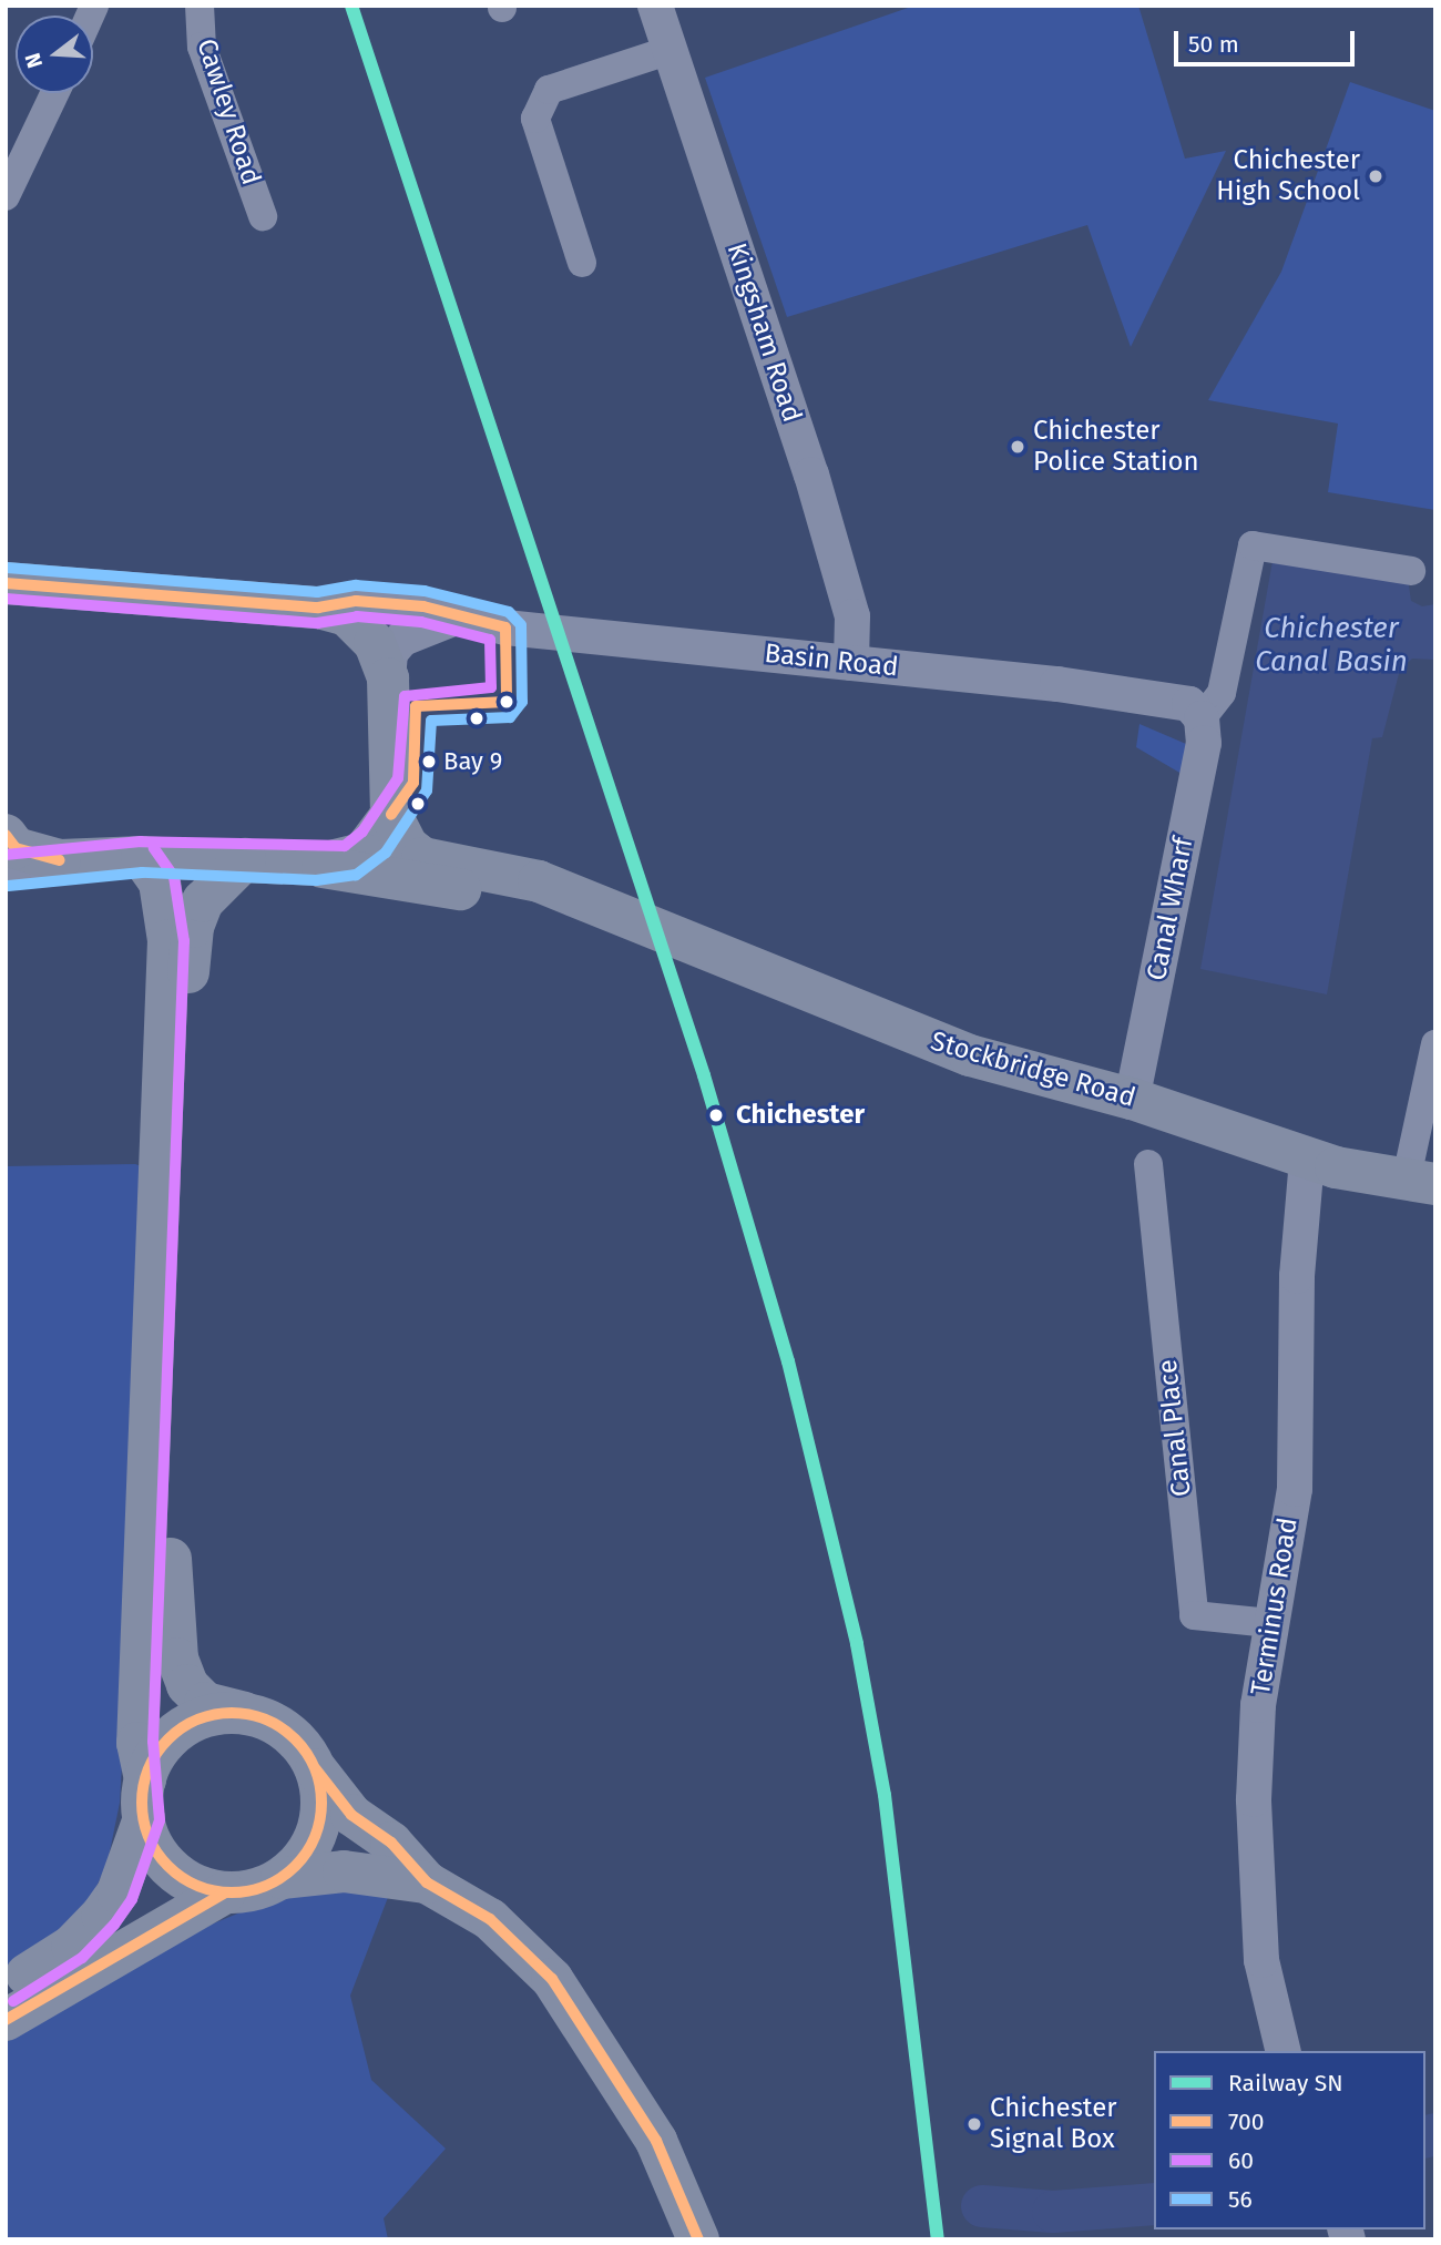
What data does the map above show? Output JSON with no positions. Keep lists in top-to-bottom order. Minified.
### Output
{"streets":{"main road":["Stockbridge Road"],"street":["Cawley Road","Kingsham Road","Basin Road","Canal Wharf","Canal Place","Terminus Road"]},"crossings":[["Kingsham Road","Basin Road"],["Basin Road","Canal Wharf"],["Canal Wharf","Stockbridge Road"],["Stockbridge Road","Terminus Road"],["Canal Place","Terminus Road"]],"water":["Chichester Canal Basin"],"places":["Chichester High School","Chichester Police Station","Bay 9","Chichester","Chichester Signal Box"],"lines":["rail line SN","transit line 56","transit line 700","transit line 60"],"legend":["Railway SN","700","60","56"],"scale_bar":"50 m","north":"left"}
